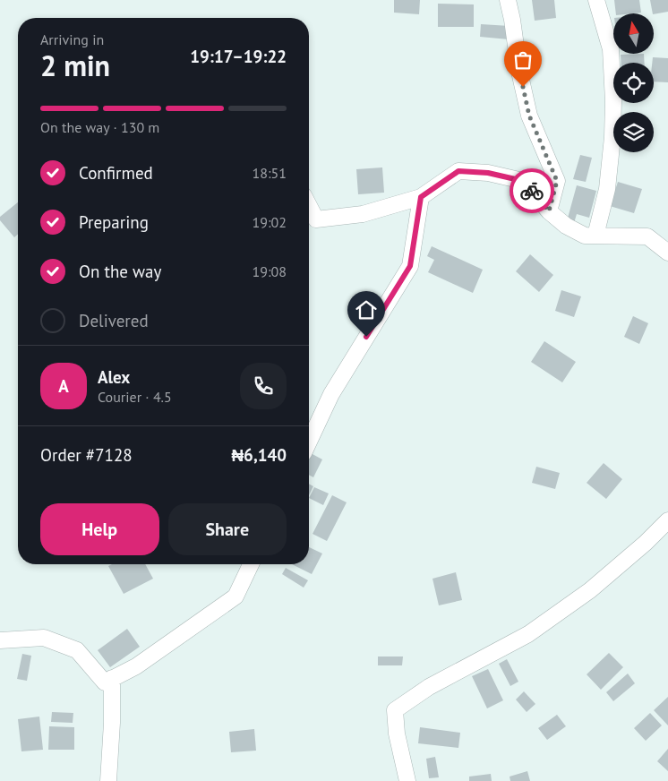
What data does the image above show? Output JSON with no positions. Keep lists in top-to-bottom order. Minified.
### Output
{"north":"top","page":{"heading":["2 min","Arriving in","19:17–19:22"],"panel":["Alex","Courier · 4.5","Order #7128","₦6,140"],"bar":"On the way · 130 m","list":[["Confirmed","18:51"],["Preparing","19:02"],["On the way","19:08"],"Delivered"],"round":"A","buttons":["Help","Share"]}}
